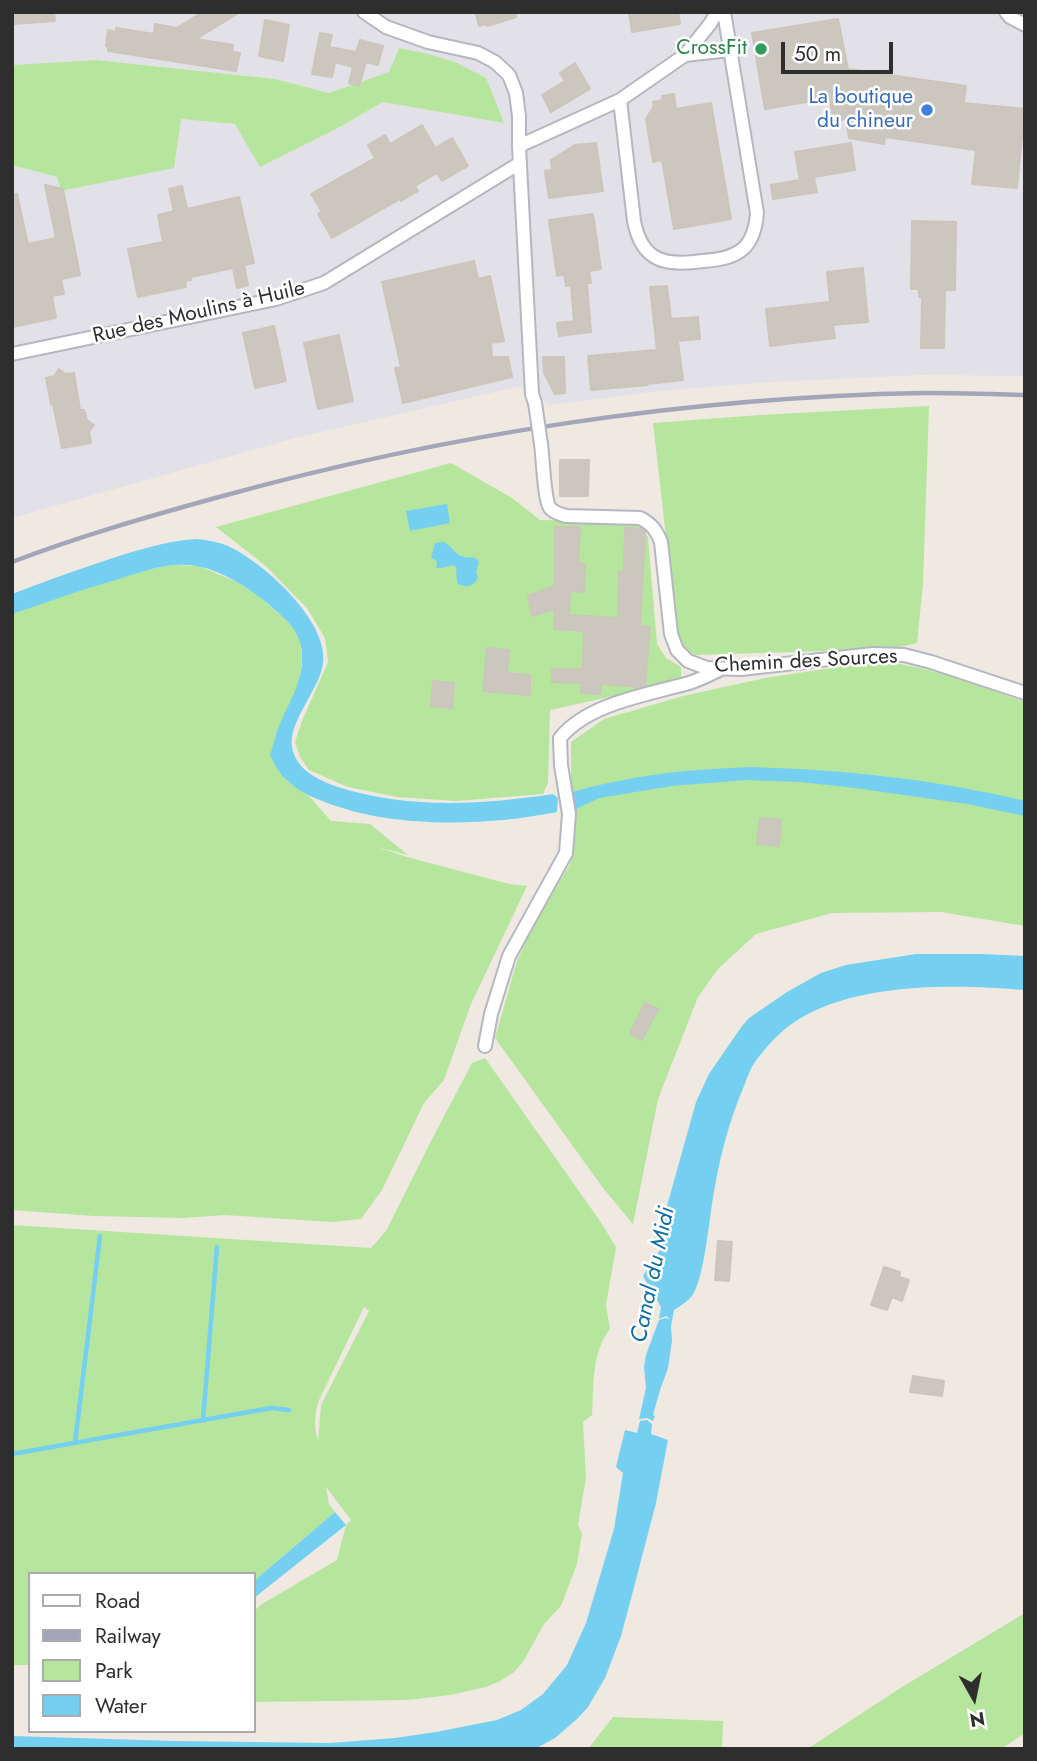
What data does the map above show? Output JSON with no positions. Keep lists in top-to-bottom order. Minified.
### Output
{"streets":{"street":["Rue des Moulins à Huile","Chemin des Sources"]},"crossings":[["Rue des Moulins à Huile","Chemin des Sources"]],"water":["Canal du Midi"],"places":["CrossFit","La boutique du chineur"],"legend":["Road","Railway","Park","Water"],"scale_bar":"50 m","north":"bottom"}
